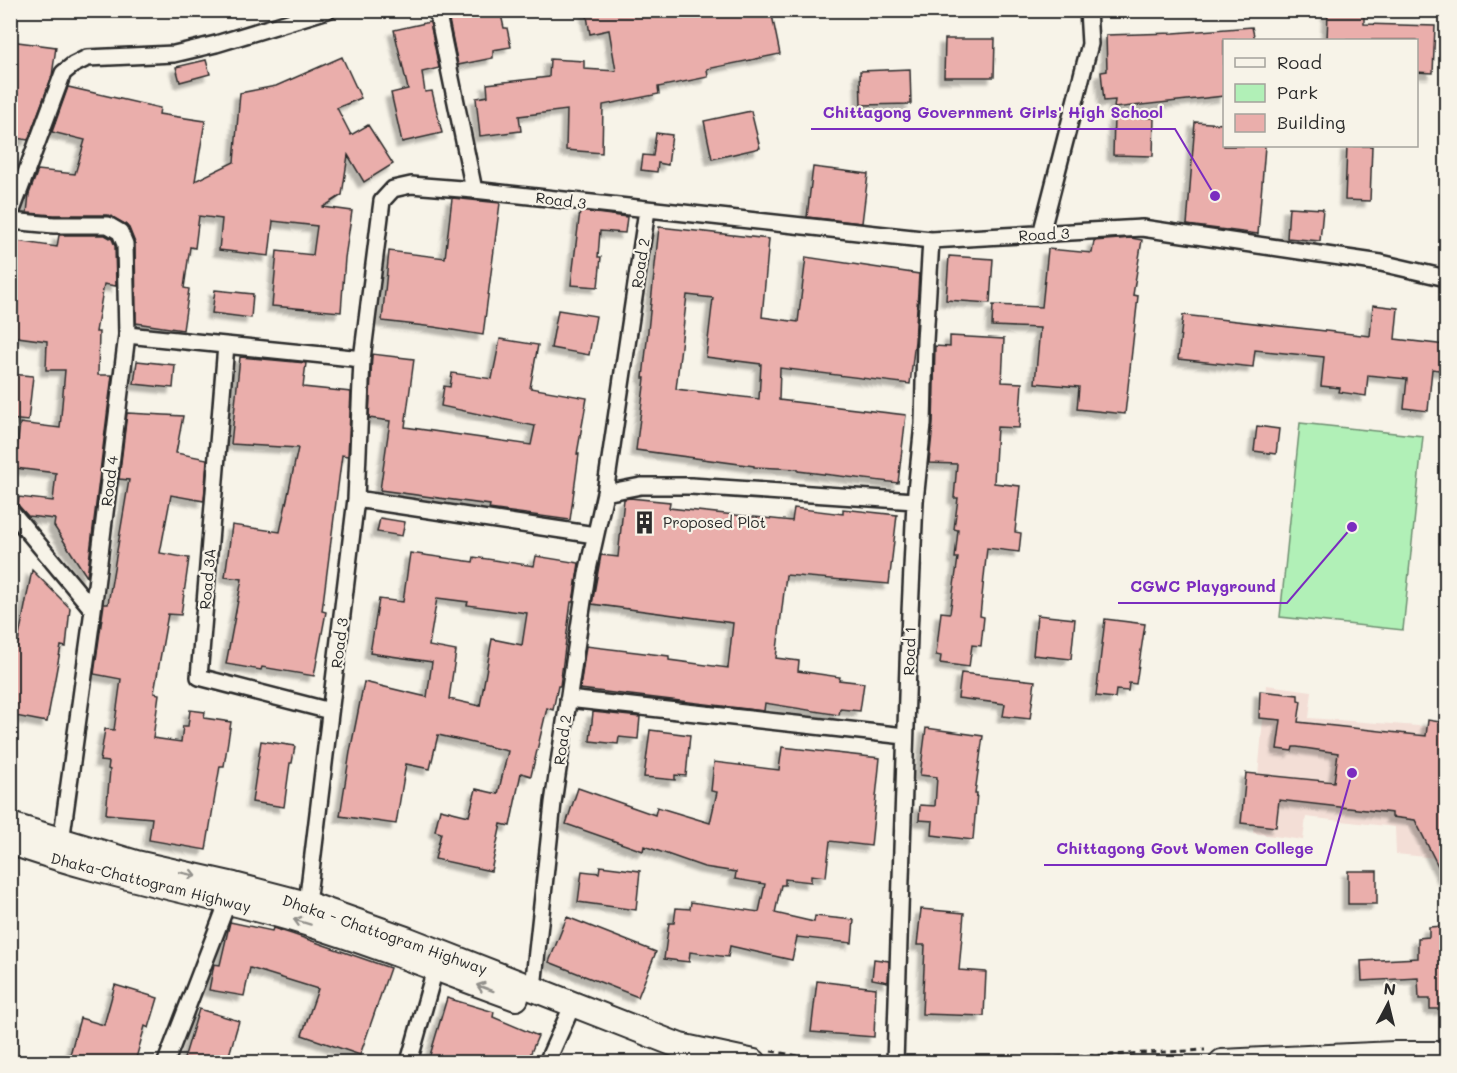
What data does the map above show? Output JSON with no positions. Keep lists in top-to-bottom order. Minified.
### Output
{"streets":{"highway":["Dhaka-Chattogram Highway","Dhaka - Chattogram Highway"],"street":["Road 3","Road 2","Road 4","Road 3A","Road 1"]},"crossings":[["Road 3","Road 2"],["Road 3","Road 3A"],["Road 3","Road 1"],["Road 3","Dhaka - Chattogram Highway"],["Road 2","Dhaka - Chattogram Highway"],["Road 4","Dhaka - Chattogram Highway"],["Dhaka-Chattogram Highway","Dhaka - Chattogram Highway"]],"one_way":["Dhaka-Chattogram Highway"],"places":{"other":["Chittagong Government Girls' High School","CGWC Playground","Chittagong Govt Women College"],"building":["Proposed Plot"]},"legend":["Road","Park","Building"],"north":"top"}
